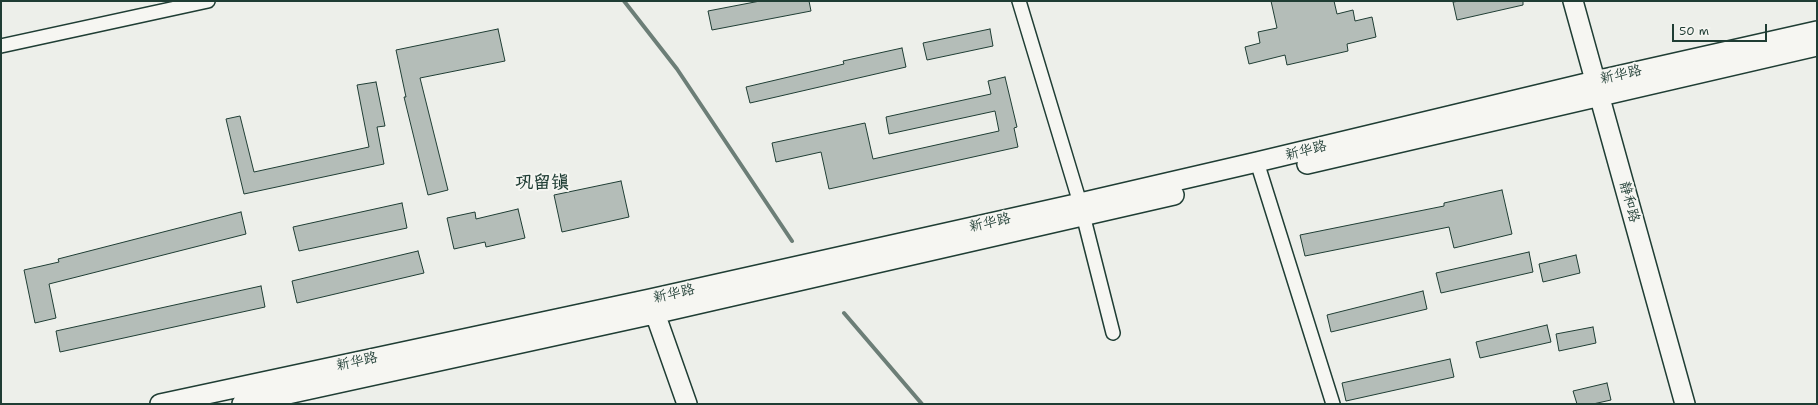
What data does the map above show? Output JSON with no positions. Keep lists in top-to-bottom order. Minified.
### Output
{"streets":{"main road":["新华路","静和路"]},"crossings":[["新华路","静和路"]],"districts":["巩留镇"],"scale_bar":"50 m"}
